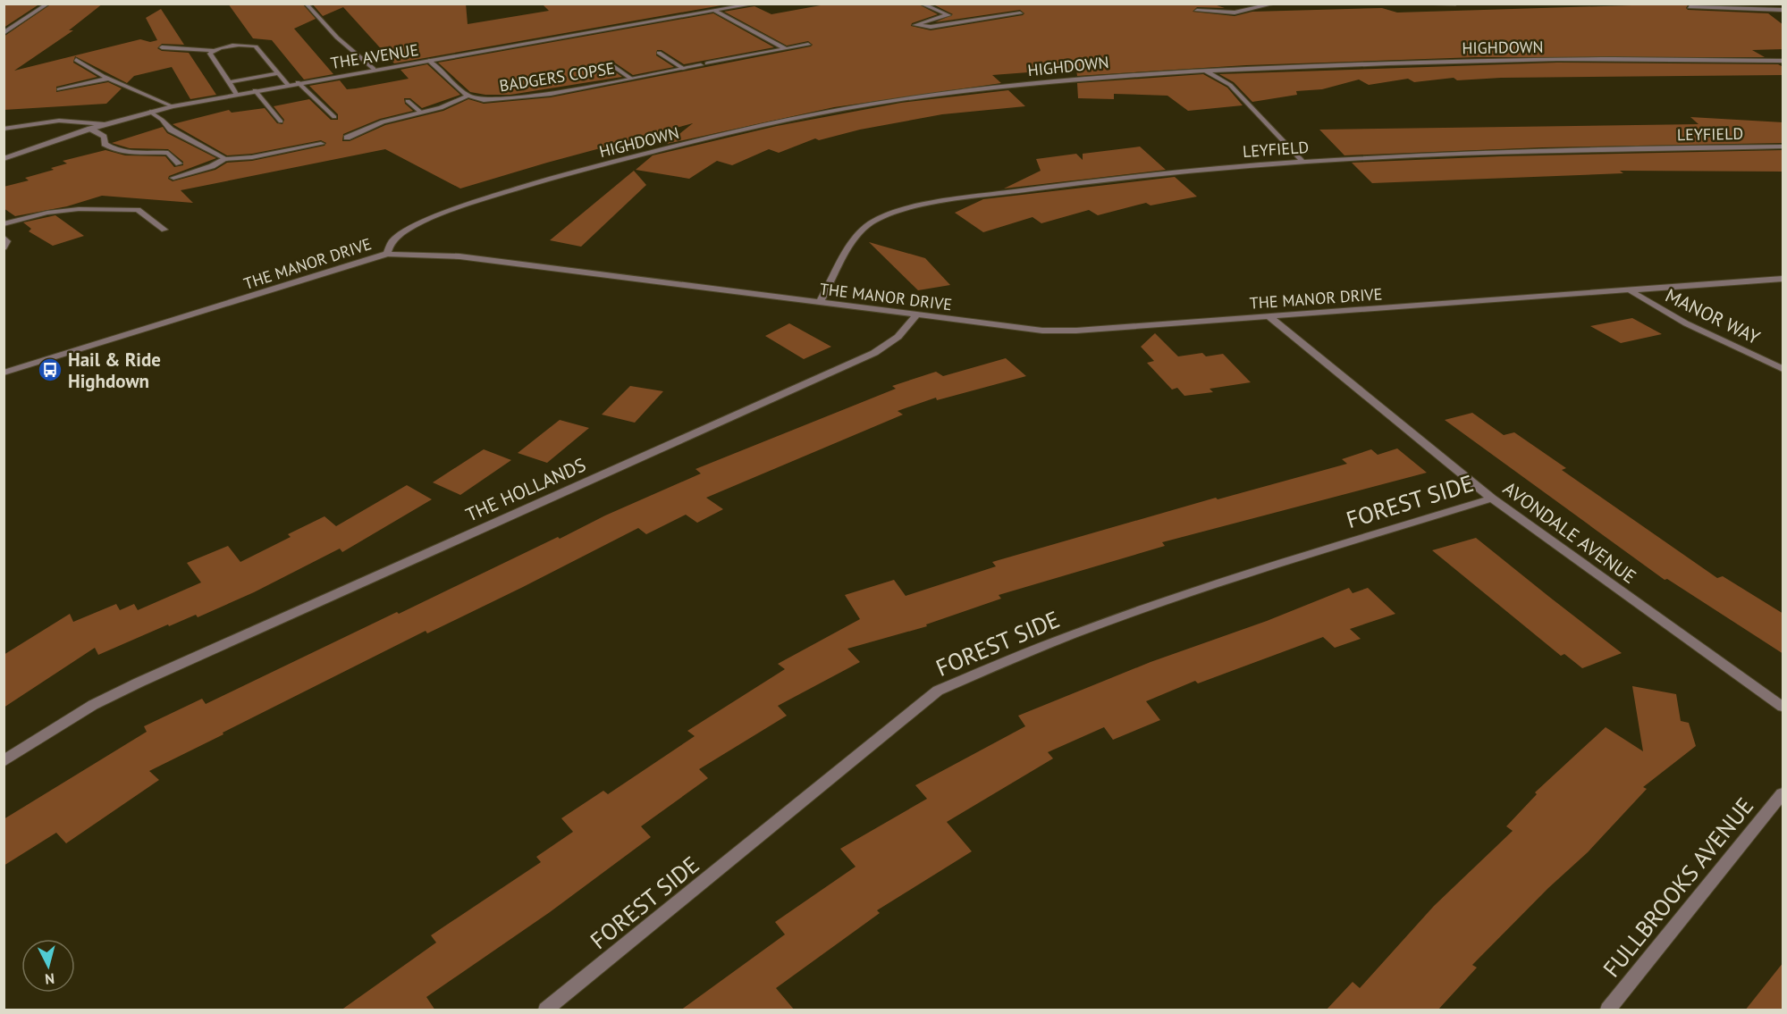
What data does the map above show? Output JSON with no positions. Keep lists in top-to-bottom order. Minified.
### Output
{"streets":{"street":["HIGHDOWN","THE AVENUE","BADGERS COPSE","LEYFIELD","THE MANOR DRIVE","MANOR WAY","THE HOLLANDS","FOREST SIDE","AVONDALE AVENUE","FULLBROOKS AVENUE"]},"crossings":[["HIGHDOWN","THE MANOR DRIVE"],["LEYFIELD","THE MANOR DRIVE"],["THE MANOR DRIVE","MANOR WAY"],["THE MANOR DRIVE","THE HOLLANDS"],["THE MANOR DRIVE","AVONDALE AVENUE"],["FOREST SIDE","AVONDALE AVENUE"]],"places":{"bus stop":["Hail & Ride Highdown"]},"north":"bottom"}
